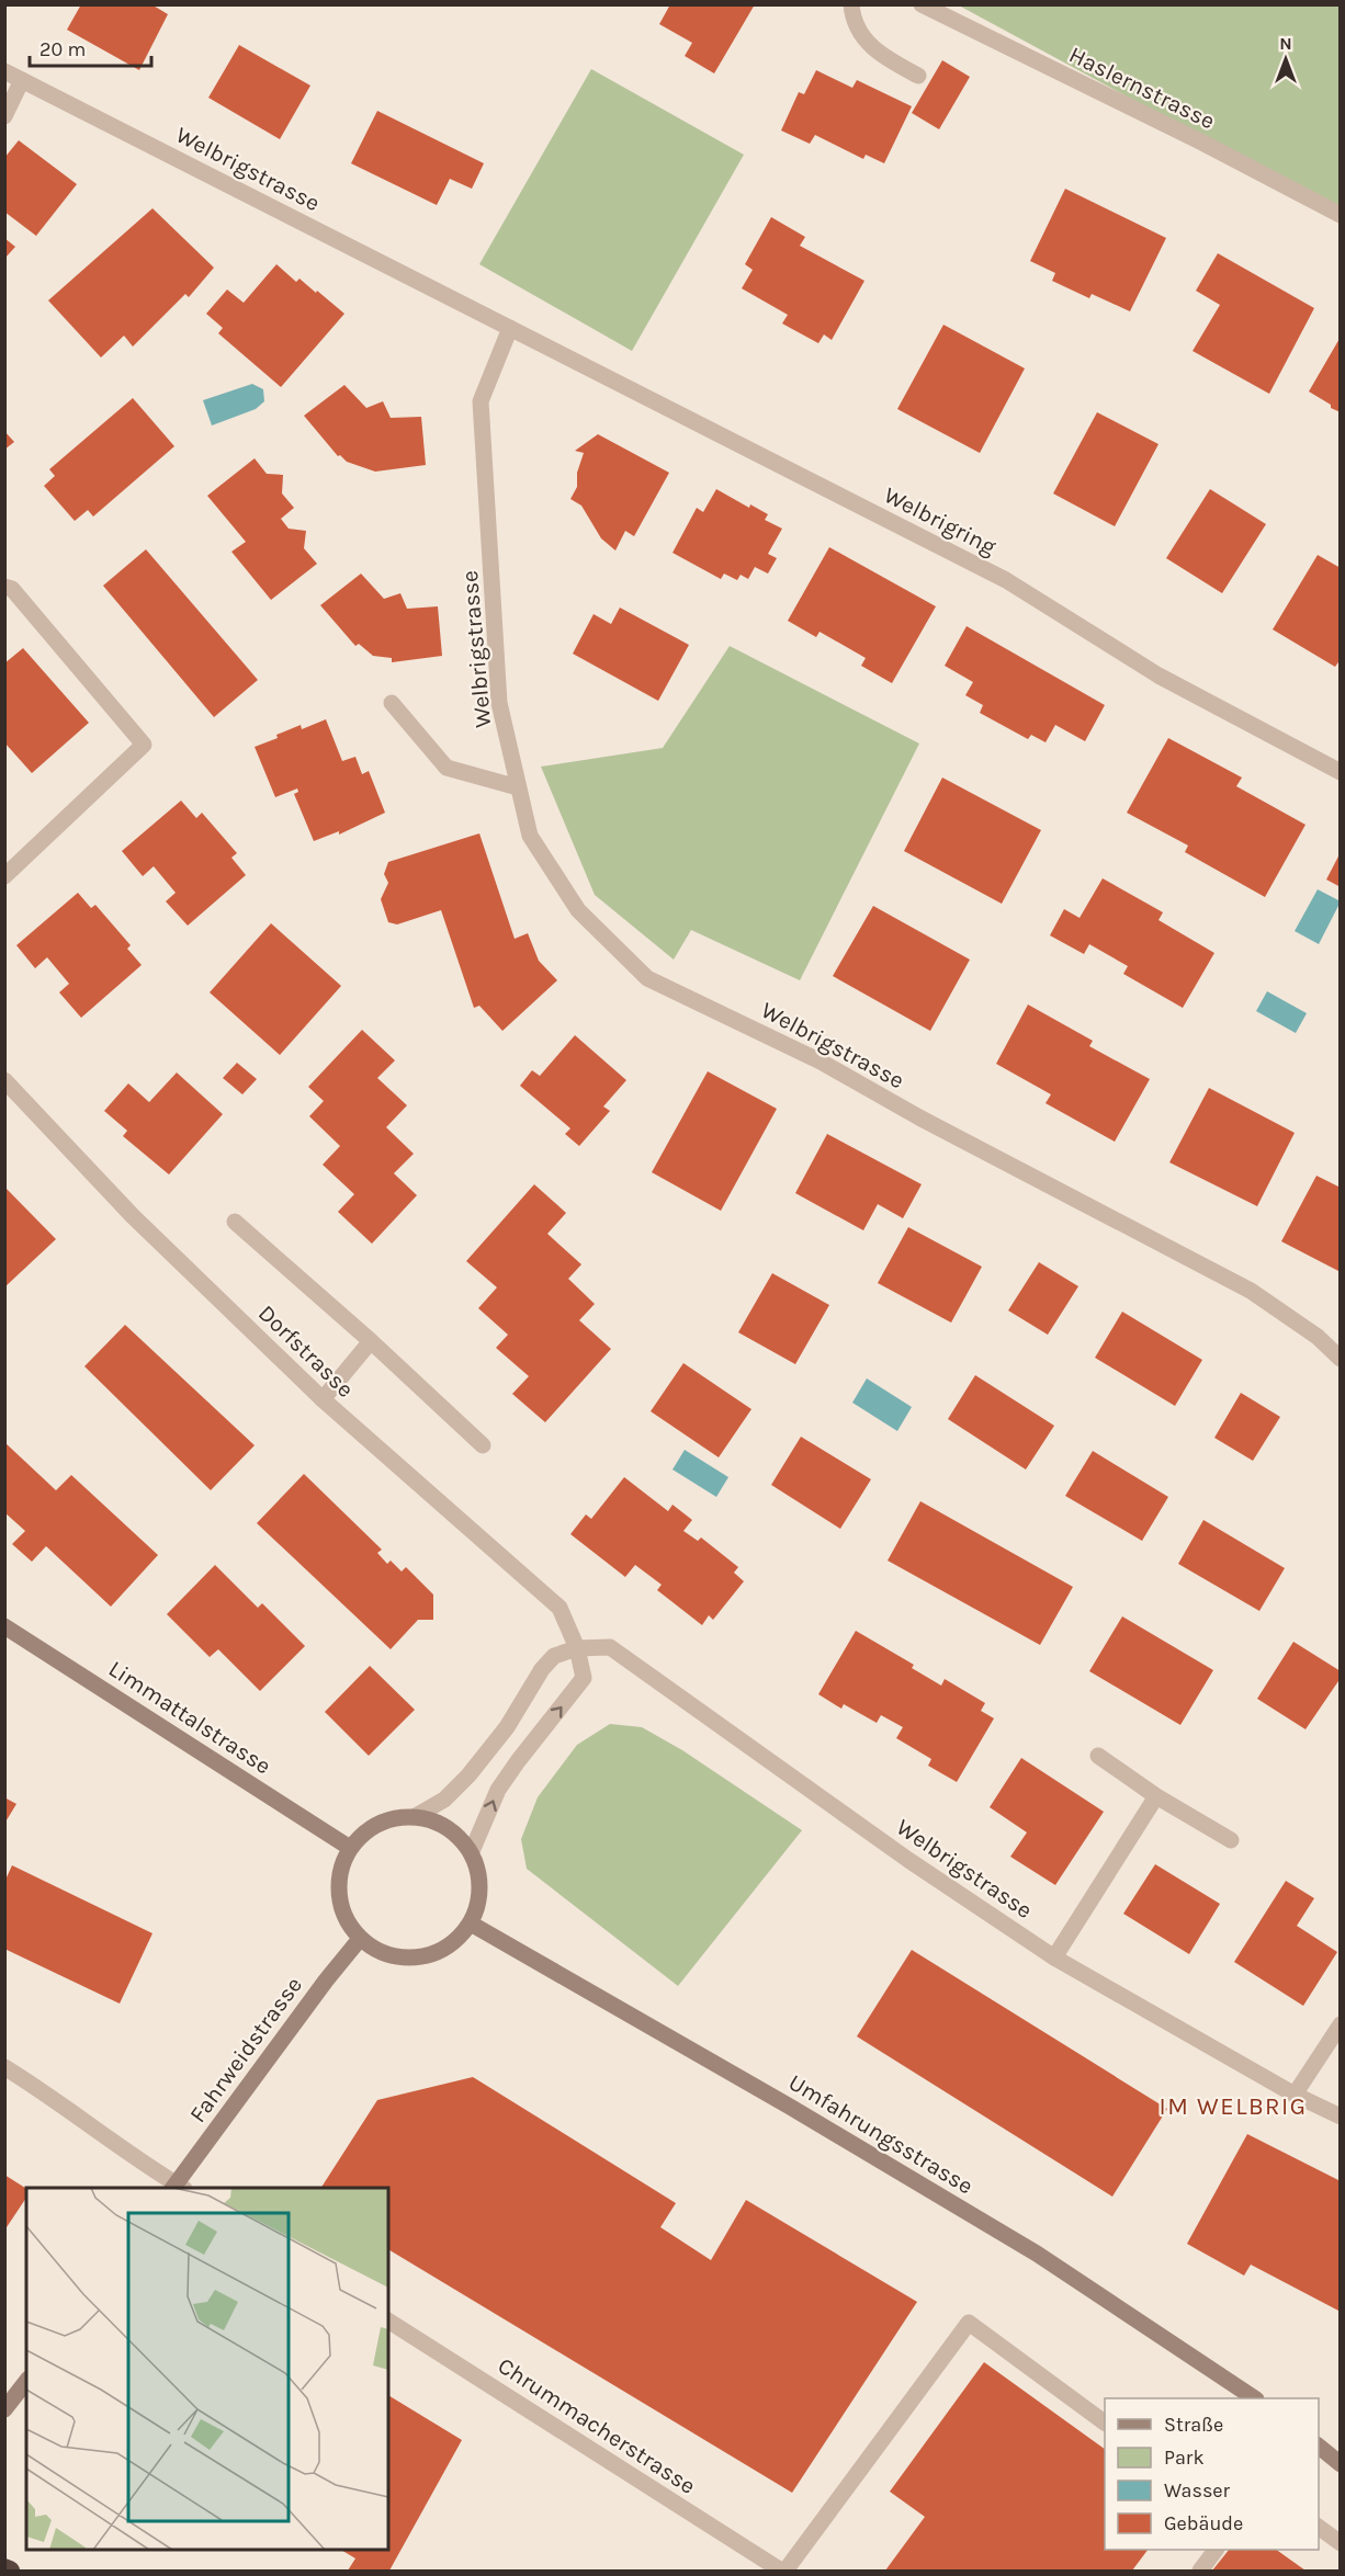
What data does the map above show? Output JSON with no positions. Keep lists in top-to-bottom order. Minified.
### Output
{"streets":{"main road":["Limmattalstrasse","Fahrweidstrasse","Umfahrungsstrasse"],"street":["Haslernstrasse","Welbrigstrasse","Welbrigring","Dorfstrasse","Chrummacherstrasse"]},"crossings":[["Welbrigstrasse","Welbrigring"],["Welbrigstrasse","Dorfstrasse"],["Dorfstrasse","Limmattalstrasse"],["Dorfstrasse","Fahrweidstrasse"],["Dorfstrasse","Umfahrungsstrasse"],["Limmattalstrasse","Fahrweidstrasse"],["Limmattalstrasse","Umfahrungsstrasse"],["Fahrweidstrasse","Umfahrungsstrasse"]],"districts":["IM WELBRIG"],"legend":["Straße","Park","Wasser","Gebäude"],"scale_bar":"20 m","north":"top"}
